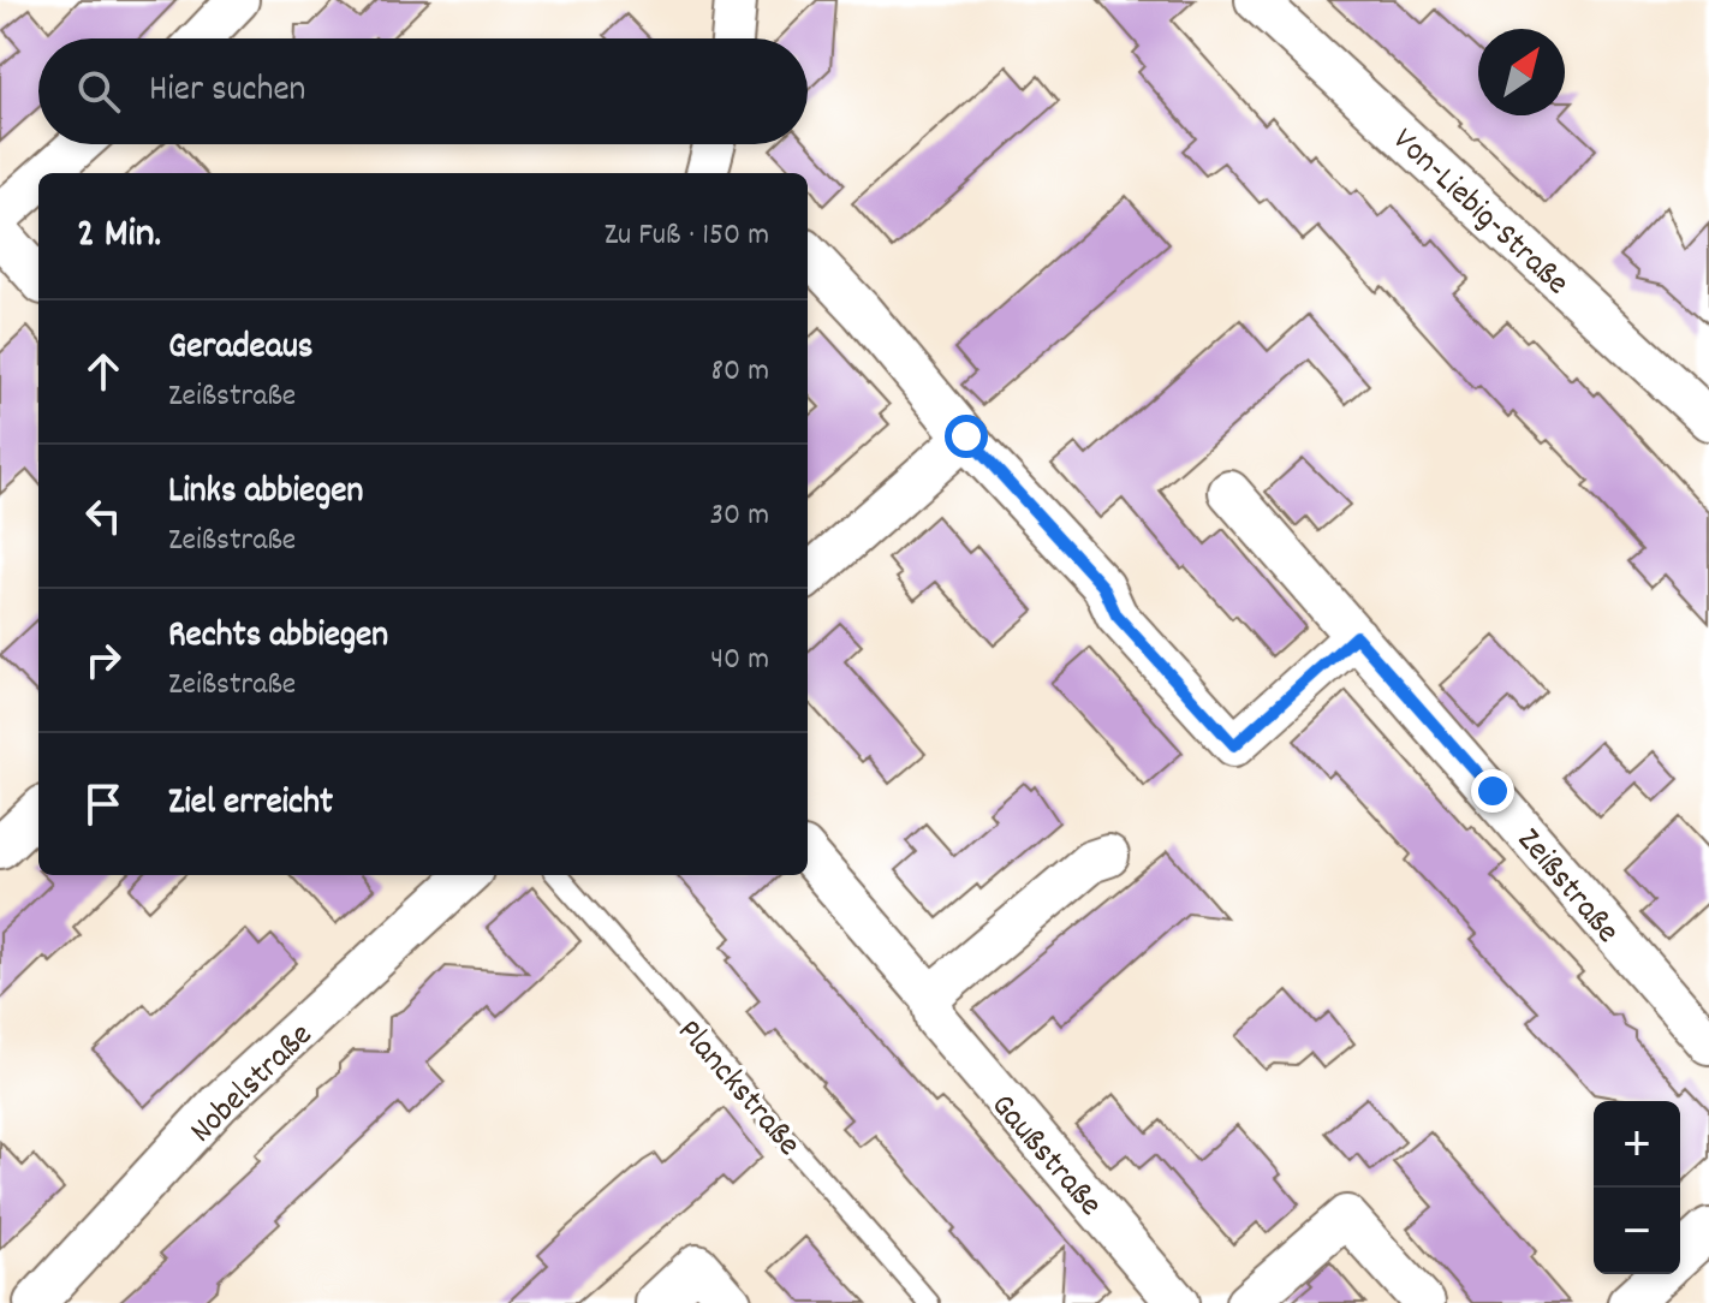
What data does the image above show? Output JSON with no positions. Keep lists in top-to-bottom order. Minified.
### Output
{"streets":{"street":["Von-Liebig-Straße","Zeißstraße","Nobelstraße","Gaußstraße"],"lane":["Planckstraße"]},"north":"top right","page":{"search":"Hier suchen","heading":["2 Min.","Zu Fuß · 150 m"],"list":[["Geradeaus","Zeißstraße","80 m"],["Links abbiegen","Zeißstraße","30 m"],["Rechts abbiegen","Zeißstraße","40 m"],"Ziel erreicht"],"map_buttons":["+","−"]}}
